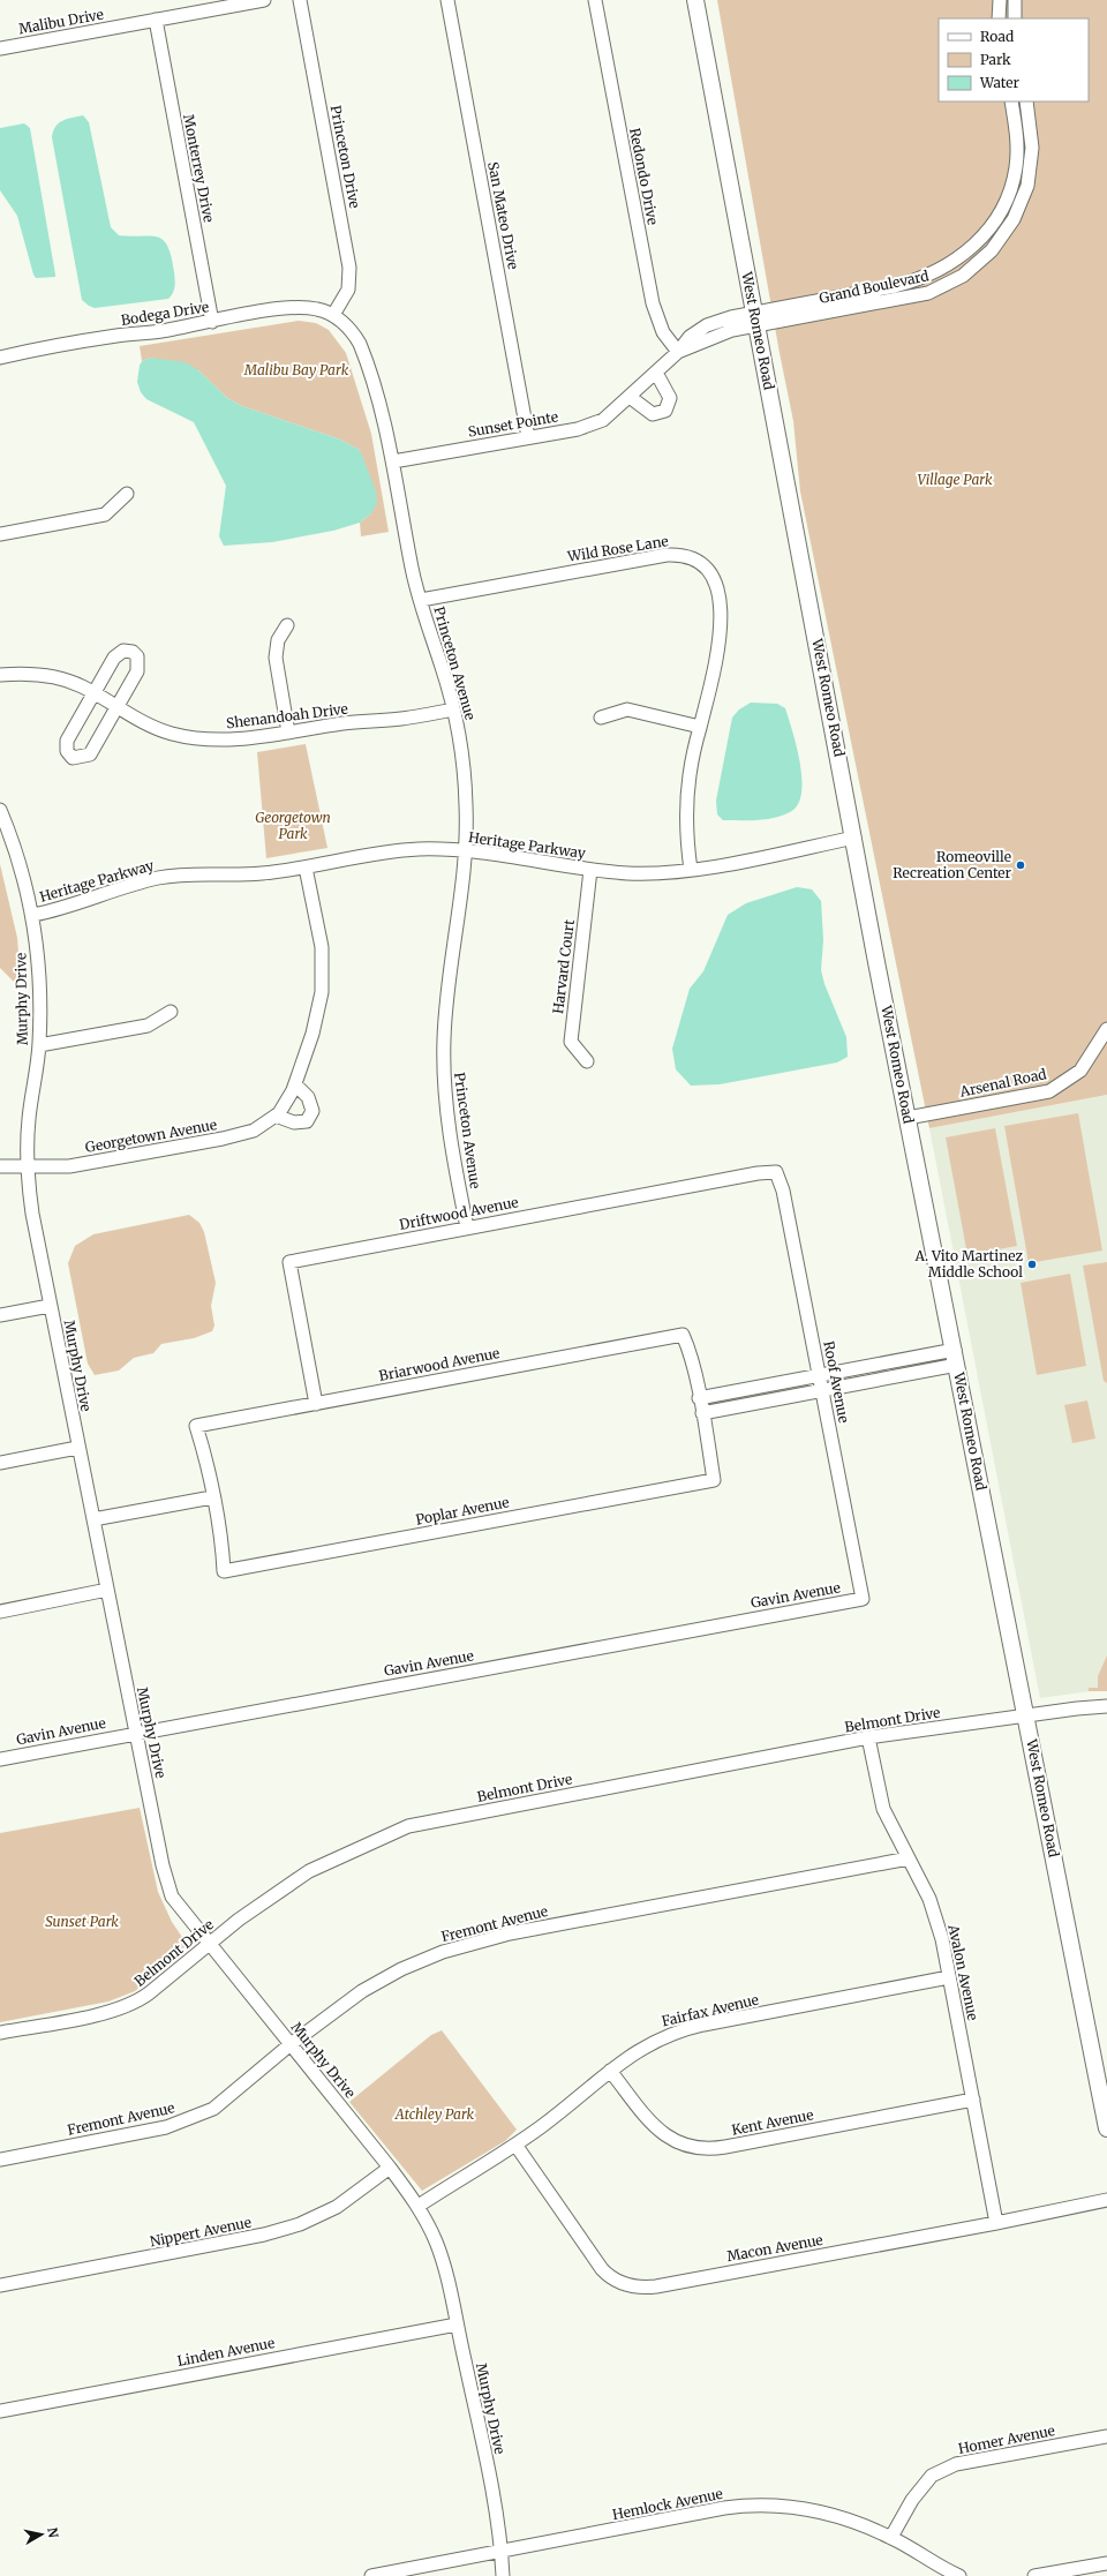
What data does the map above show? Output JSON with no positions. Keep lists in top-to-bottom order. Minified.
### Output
{"streets":{"main road":["West Romeo Road"],"street":["Malibu Drive","Princeton Drive","Monterrey Drive","Redondo Drive","San Mateo Drive","Grand Boulevard","Bodega Drive","Sunset Pointe","Wild Rose Lane","Princeton Avenue","Shenandoah Drive","Heritage Parkway","Harvard Court","Murphy Drive","Arsenal Road","Georgetown Avenue","Driftwood Avenue","Briarwood Avenue","Roof Avenue","Poplar Avenue","Gavin Avenue","Belmont Drive","Fremont Avenue","Avalon Avenue","Fairfax Avenue","Kent Avenue","Nippert Avenue","Macon Avenue","Linden Avenue","Homer Avenue","Hemlock Avenue"]},"crossings":[["Malibu Drive","Monterrey Drive"],["Princeton Drive","Bodega Drive"],["Princeton Drive","Princeton Avenue"],["Monterrey Drive","Bodega Drive"],["Redondo Drive","Sunset Pointe"],["San Mateo Drive","Sunset Pointe"],["Grand Boulevard","West Romeo Road"],["Grand Boulevard","Sunset Pointe"],["Bodega Drive","Princeton Avenue"],["West Romeo Road","Sunset Pointe"],["West Romeo Road","Heritage Parkway"],["West Romeo Road","Arsenal Road"],["West Romeo Road","Belmont Drive"],["Sunset Pointe","Princeton Avenue"],["Wild Rose Lane","Princeton Avenue"],["Wild Rose Lane","Heritage Parkway"],["Princeton Avenue","Shenandoah Drive"],["Princeton Avenue","Heritage Parkway"],["Princeton Avenue","Driftwood Avenue"],["Heritage Parkway","Harvard Court"],["Heritage Parkway","Murphy Drive"],["Heritage Parkway","Georgetown Avenue"],["Murphy Drive","Georgetown Avenue"],["Murphy Drive","Gavin Avenue"],["Murphy Drive","Belmont Drive"],["Murphy Drive","Fremont Avenue"],["Murphy Drive","Fairfax Avenue"],["Murphy Drive","Nippert Avenue"],["Murphy Drive","Linden Avenue"],["Murphy Drive","Hemlock Avenue"],["Driftwood Avenue","Briarwood Avenue"],["Driftwood Avenue","Roof Avenue"],["Briarwood Avenue","Poplar Avenue"],["Roof Avenue","Gavin Avenue"],["Belmont Drive","Avalon Avenue"],["Fremont Avenue","Avalon Avenue"],["Avalon Avenue","Fairfax Avenue"],["Avalon Avenue","Kent Avenue"],["Avalon Avenue","Macon Avenue"],["Fairfax Avenue","Kent Avenue"],["Fairfax Avenue","Macon Avenue"],["Homer Avenue","Hemlock Avenue"]],"parks":["Malibu Bay Park","Village Park","Georgetown Park","Sunset Park","Atchley Park"],"places":["Romeoville Recreation Center","A. Vito Martinez Middle School"],"legend":["Road","Park","Water"],"north":"right"}
